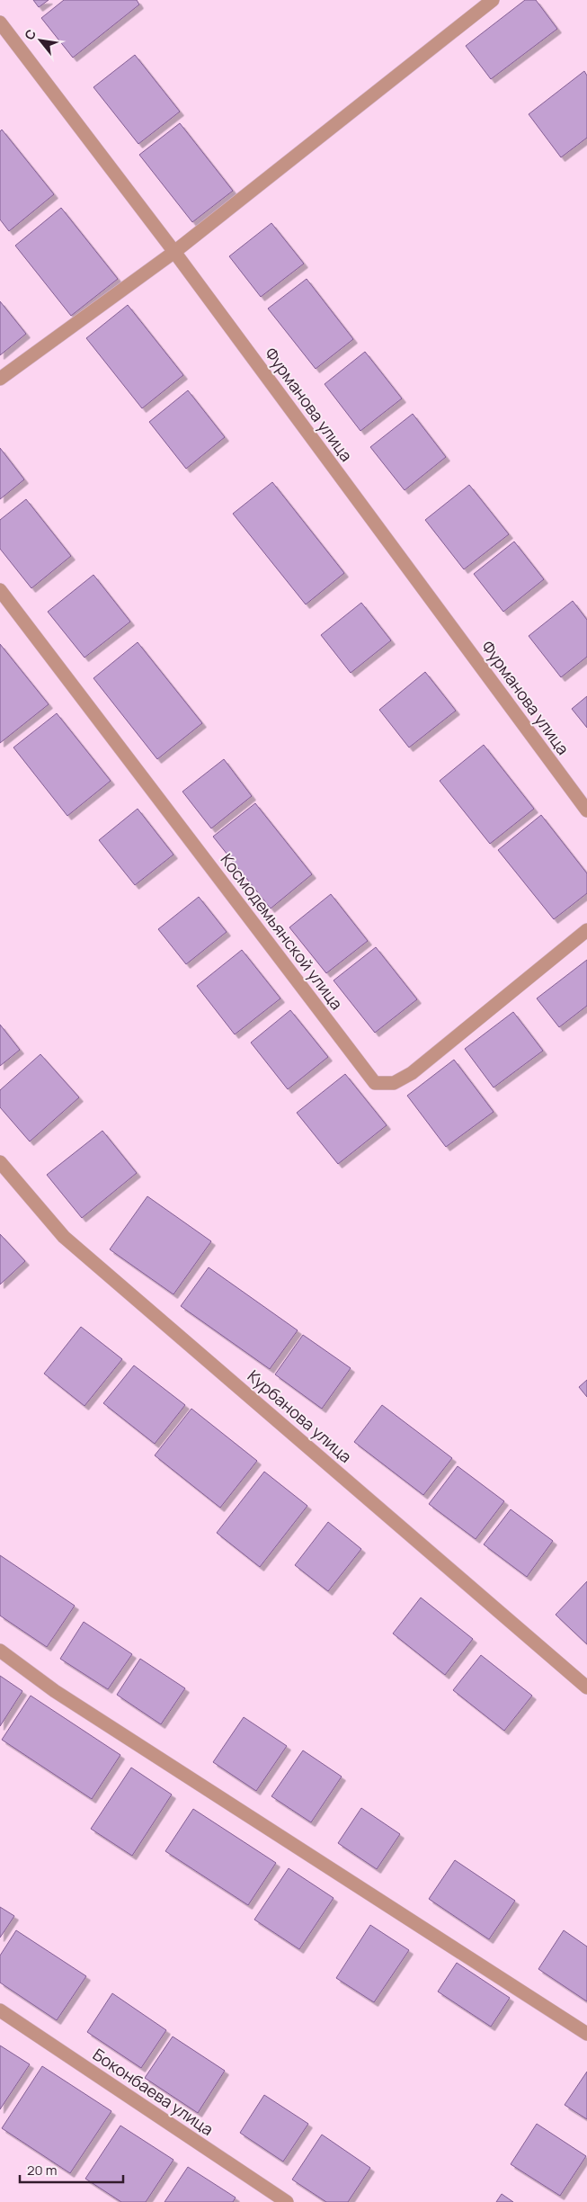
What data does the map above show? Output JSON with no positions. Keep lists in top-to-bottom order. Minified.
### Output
{"streets":{"street":["Фурманова улица","Космодемьянской улица","Курбанова улица","Боконбаева улица"]},"scale_bar":"20 m","north":"top left"}
